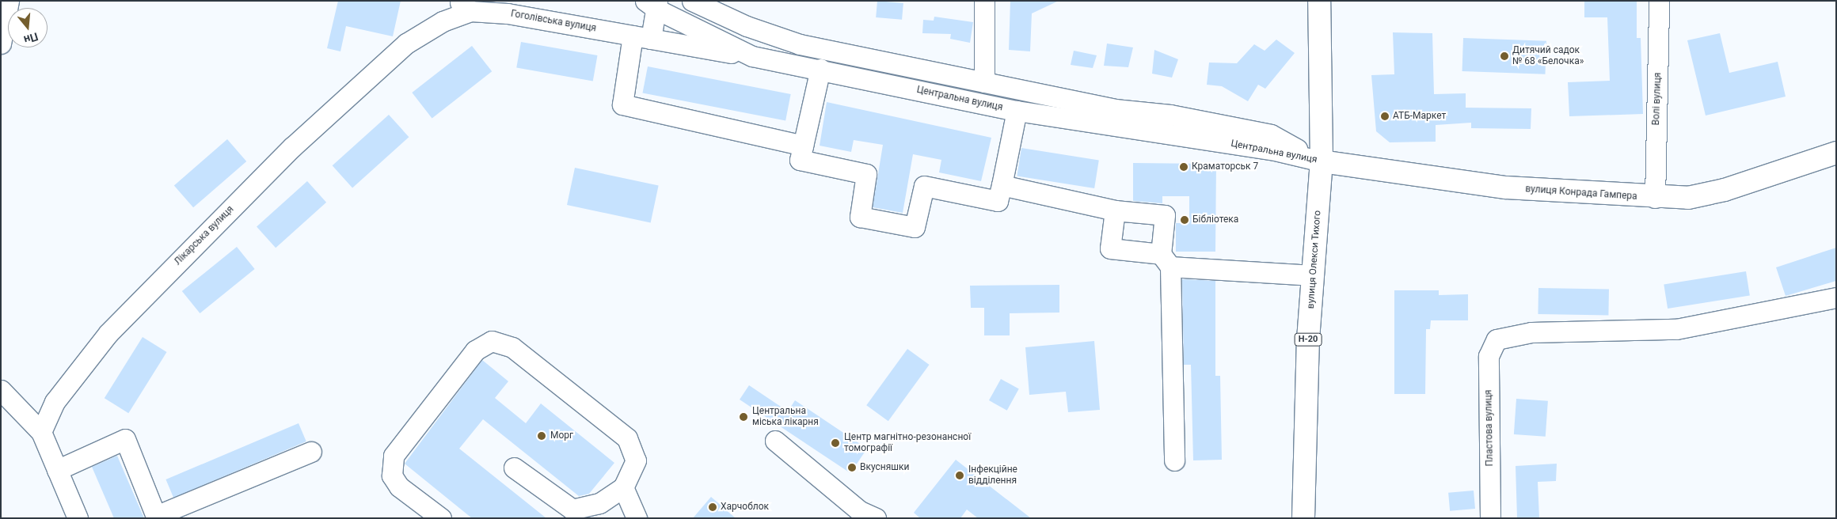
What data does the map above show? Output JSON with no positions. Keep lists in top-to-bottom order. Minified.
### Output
{"streets":{"main road":["вулиця Конрада Гампера","вулиця Олекси Тихого","Н-20"],"street":["Гоголівська вулиця","Центральна вулиця","Волі вулиця","Лікарська вулиця","Пластова вулиця"]},"crossings":[["Гоголівська вулиця","Центральна вулиця"],["Гоголівська вулиця","Лікарська вулиця"],["Центральна вулиця","вулиця Конрада Гампера"],["Центральна вулиця","вулиця Олекси Тихого"],["Волі вулиця","вулиця Конрада Гампера"],["вулиця Конрада Гампера","вулиця Олекси Тихого"]],"places":["Дитячий садок № 68 «Белочка»","АТБ-Маркет","Краматорськ 7","Бібліотека","Центральна міська лікарня","Морг","Центр магнітно-резонансної томографії","Вкусняшки","Інфекційне відділення","Харчоблок"],"north":"bottom"}
